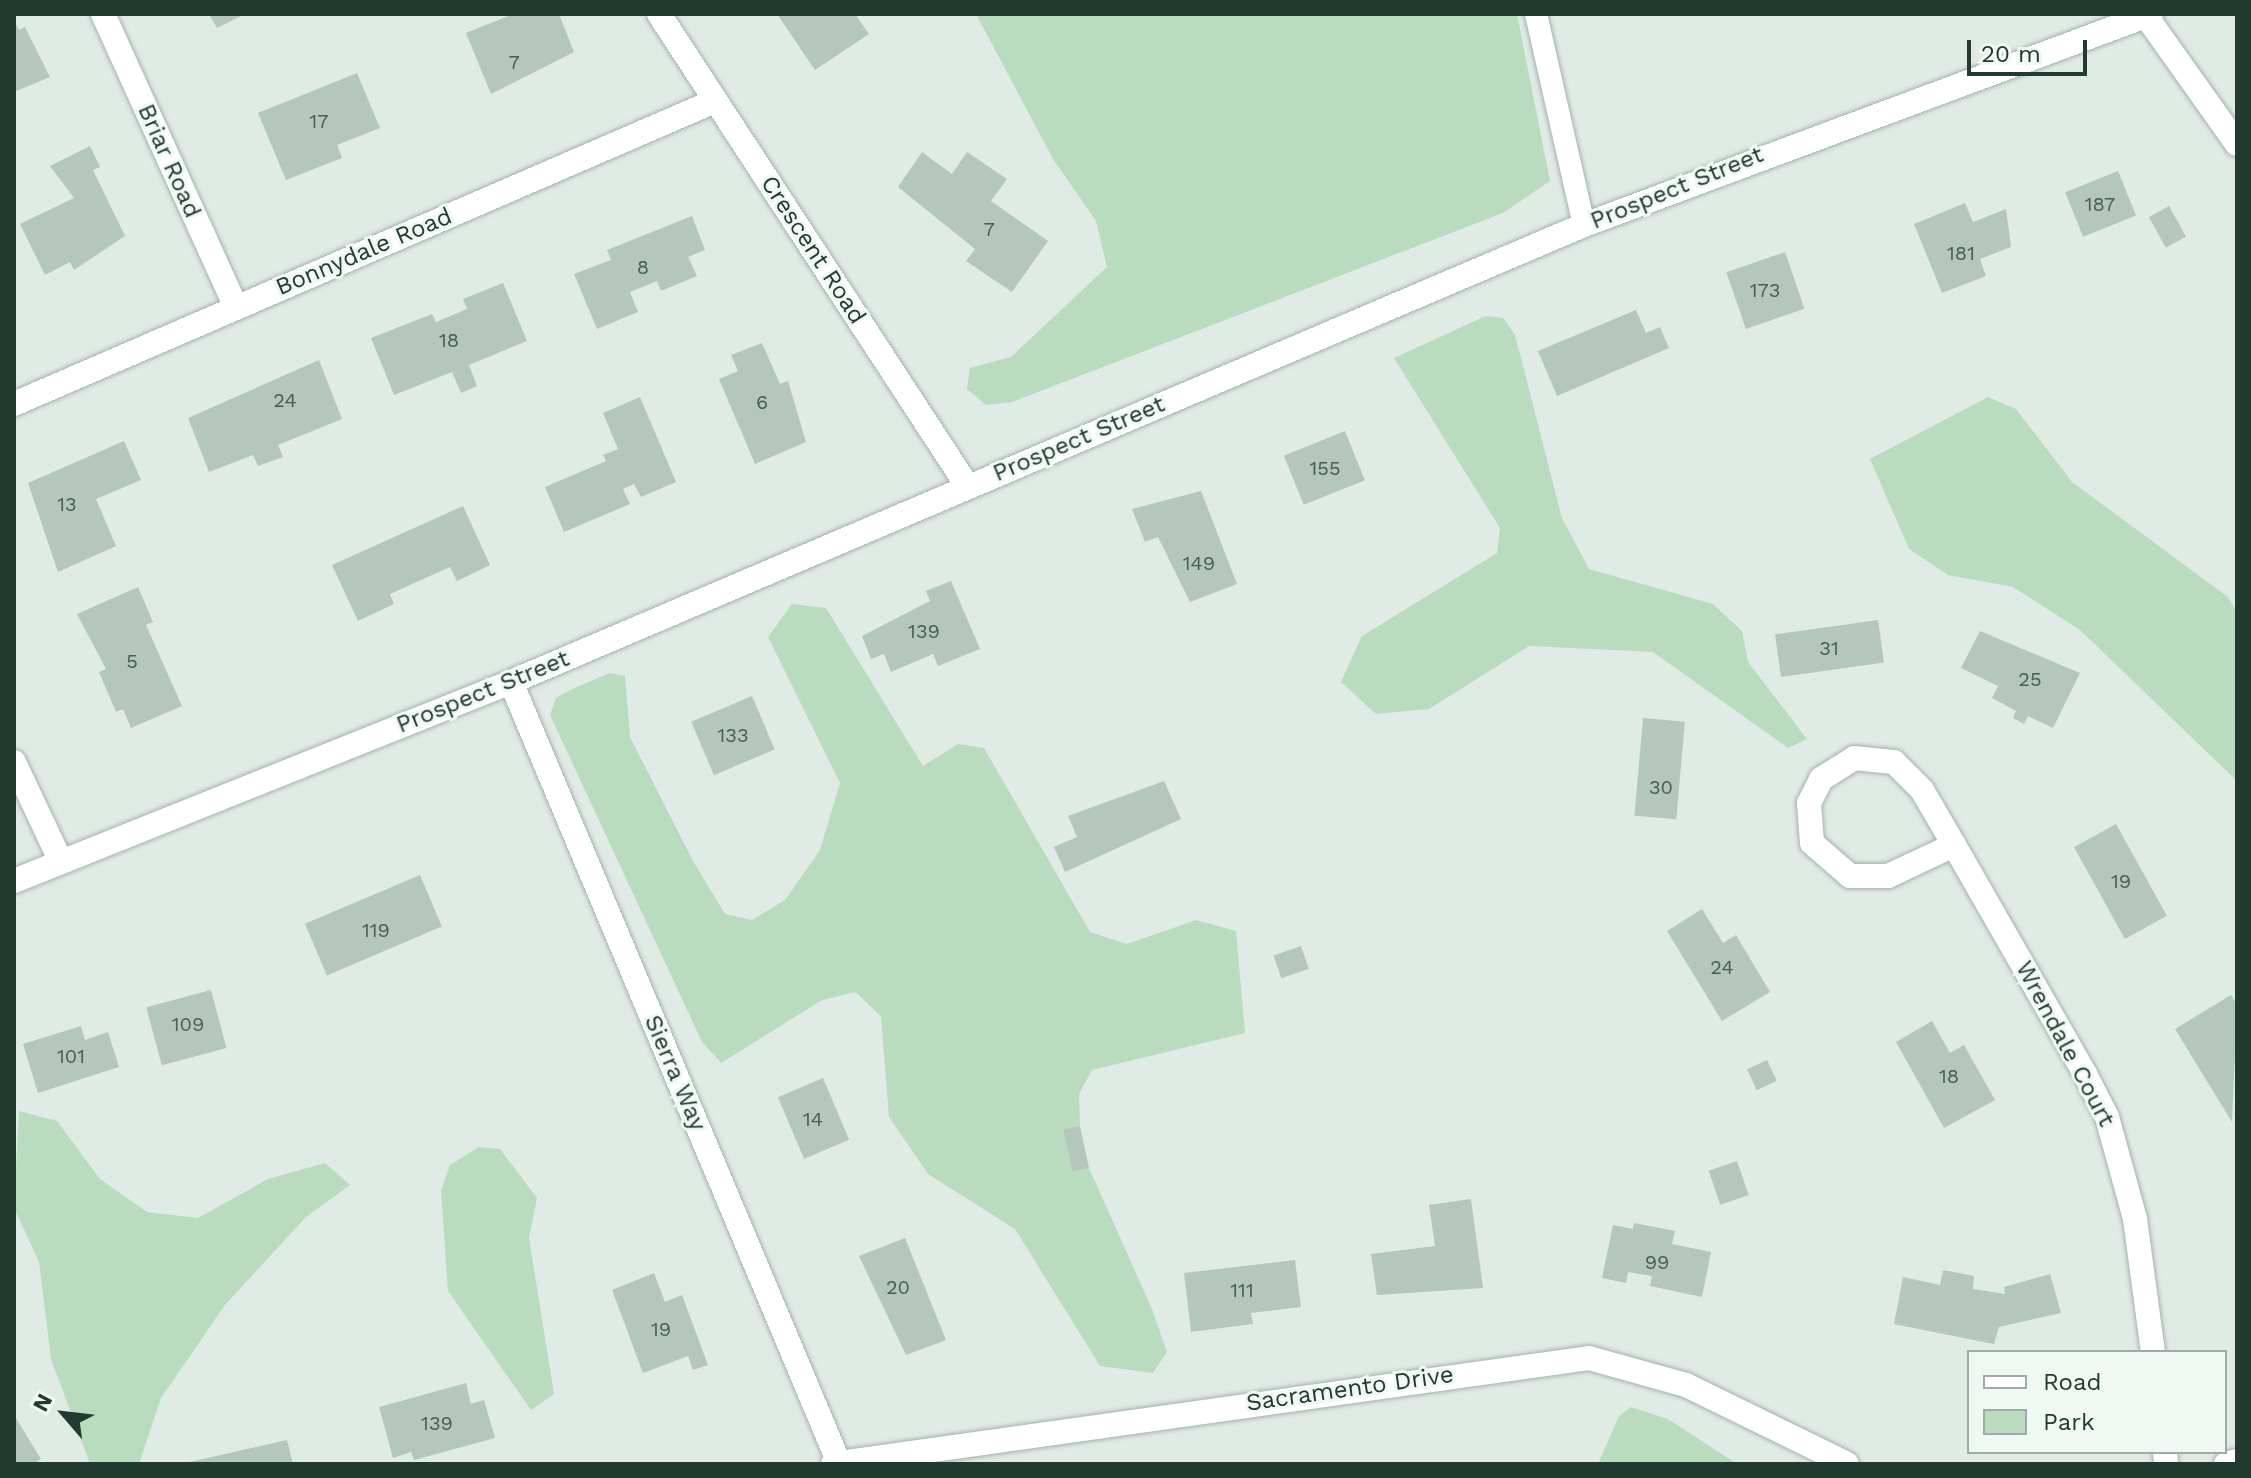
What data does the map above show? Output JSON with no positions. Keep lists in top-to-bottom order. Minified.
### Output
{"streets":{"street":["Briar Road","Prospect Street","Crescent Road","Bonnydale Road","Wrendale Court","Sierra Way","Sacramento Drive"]},"crossings":[["Briar Road","Bonnydale Road"],["Prospect Street","Crescent Road"],["Prospect Street","Sierra Way"],["Crescent Road","Bonnydale Road"],["Sierra Way","Sacramento Drive"]],"house_numbers":["7","17","187","7","181","8","173","18","24","6","155","13","149","139","31","5","25","133","30","19","119","24","109","101","18","14","99","20","111","19","139"],"legend":["Road","Park"],"scale_bar":"20 m","north":"top left"}
